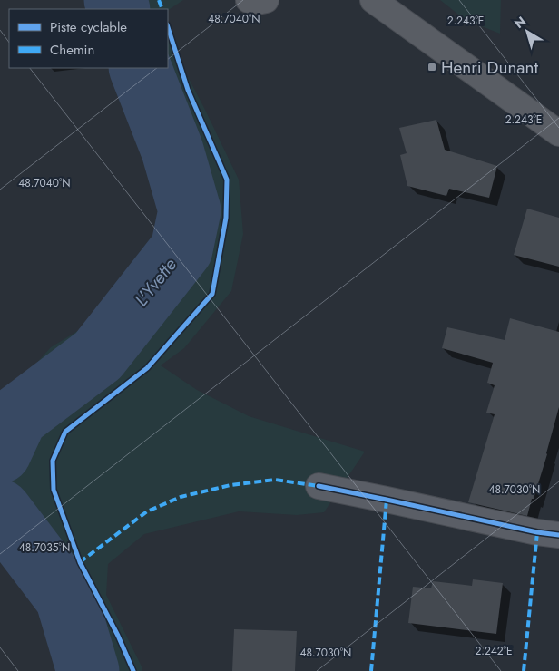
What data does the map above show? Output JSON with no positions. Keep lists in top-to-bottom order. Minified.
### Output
{"water":["L'Yvette"],"places":{"transit":["Henri Dunant"]},"legend":["Piste cyclable","Chemin"],"north":"top left","coordinates":["48.7040°N","2.243°E","48.7030°N","48.7035°N","2.242°E"]}
